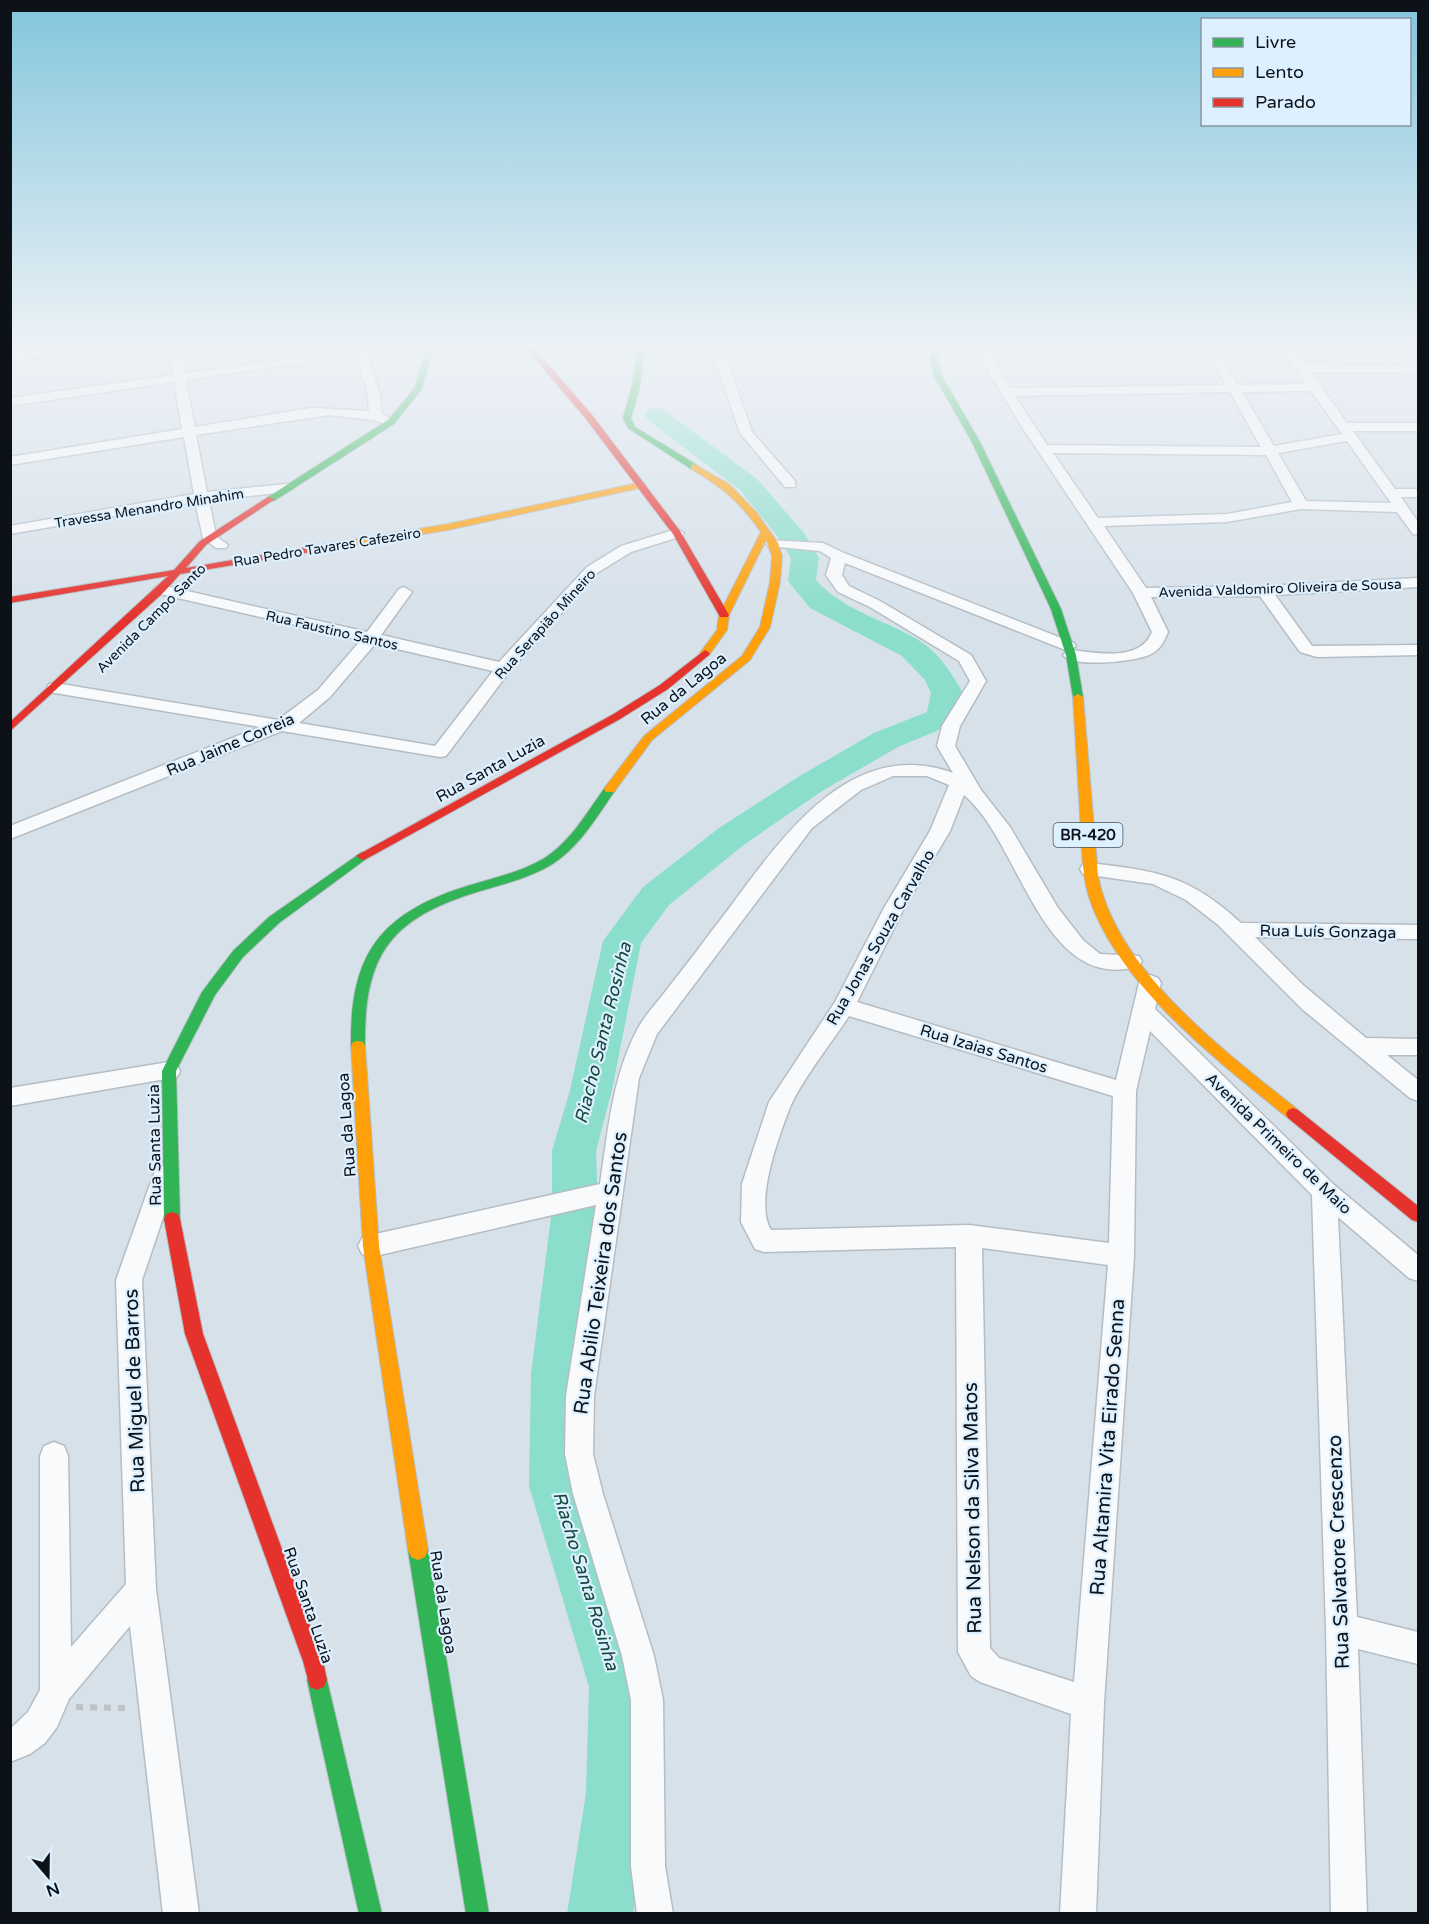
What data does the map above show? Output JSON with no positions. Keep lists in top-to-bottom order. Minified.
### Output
{"streets":{"street":["Travessa Menandro Minahim","Rua Pedro Tavares Cafezeiro","Avenida Valdomiro Oliveira de Sousa","Avenida Campo Santo","Rua Serapião Mineiro","Rua Faustino Santos","Rua da Lagoa","Rua Jaime Correia","Rua Santa Luzia","BR-420","Rua Luís Gonzaga","Rua Jonas Souza Carvalho","Rua Izaias Santos","Avenida Primeiro de Maio","Rua Abilio Teixeira dos Santos","Rua Miguel de Barros","Rua Altamira Vita Eirado Senna","Rua Nelson da Silva Matos","Rua Salvatore Crescenzo"]},"crossings":[["Rua Pedro Tavares Cafezeiro","Avenida Campo Santo"],["Avenida Campo Santo","Rua Faustino Santos"],["Rua Serapião Mineiro","Rua Faustino Santos"],["Rua Serapião Mineiro","Rua Jaime Correia"],["Rua Faustino Santos","Rua Jaime Correia"],["Rua da Lagoa","Rua Santa Luzia"],["Rua Santa Luzia","Rua Miguel de Barros"],["BR-420","Rua Altamira Vita Eirado Senna"],["Rua Jonas Souza Carvalho","Rua Izaias Santos"],["Rua Jonas Souza Carvalho","Rua Abilio Teixeira dos Santos"],["Rua Jonas Souza Carvalho","Rua Nelson da Silva Matos"],["Rua Izaias Santos","Rua Altamira Vita Eirado Senna"],["Avenida Primeiro de Maio","Rua Altamira Vita Eirado Senna"],["Avenida Primeiro de Maio","Rua Salvatore Crescenzo"],["Rua Altamira Vita Eirado Senna","Rua Nelson da Silva Matos"]],"water":["Riacho Santa Rosinha"],"legend":["Livre","Lento","Parado"],"north":"bottom"}
